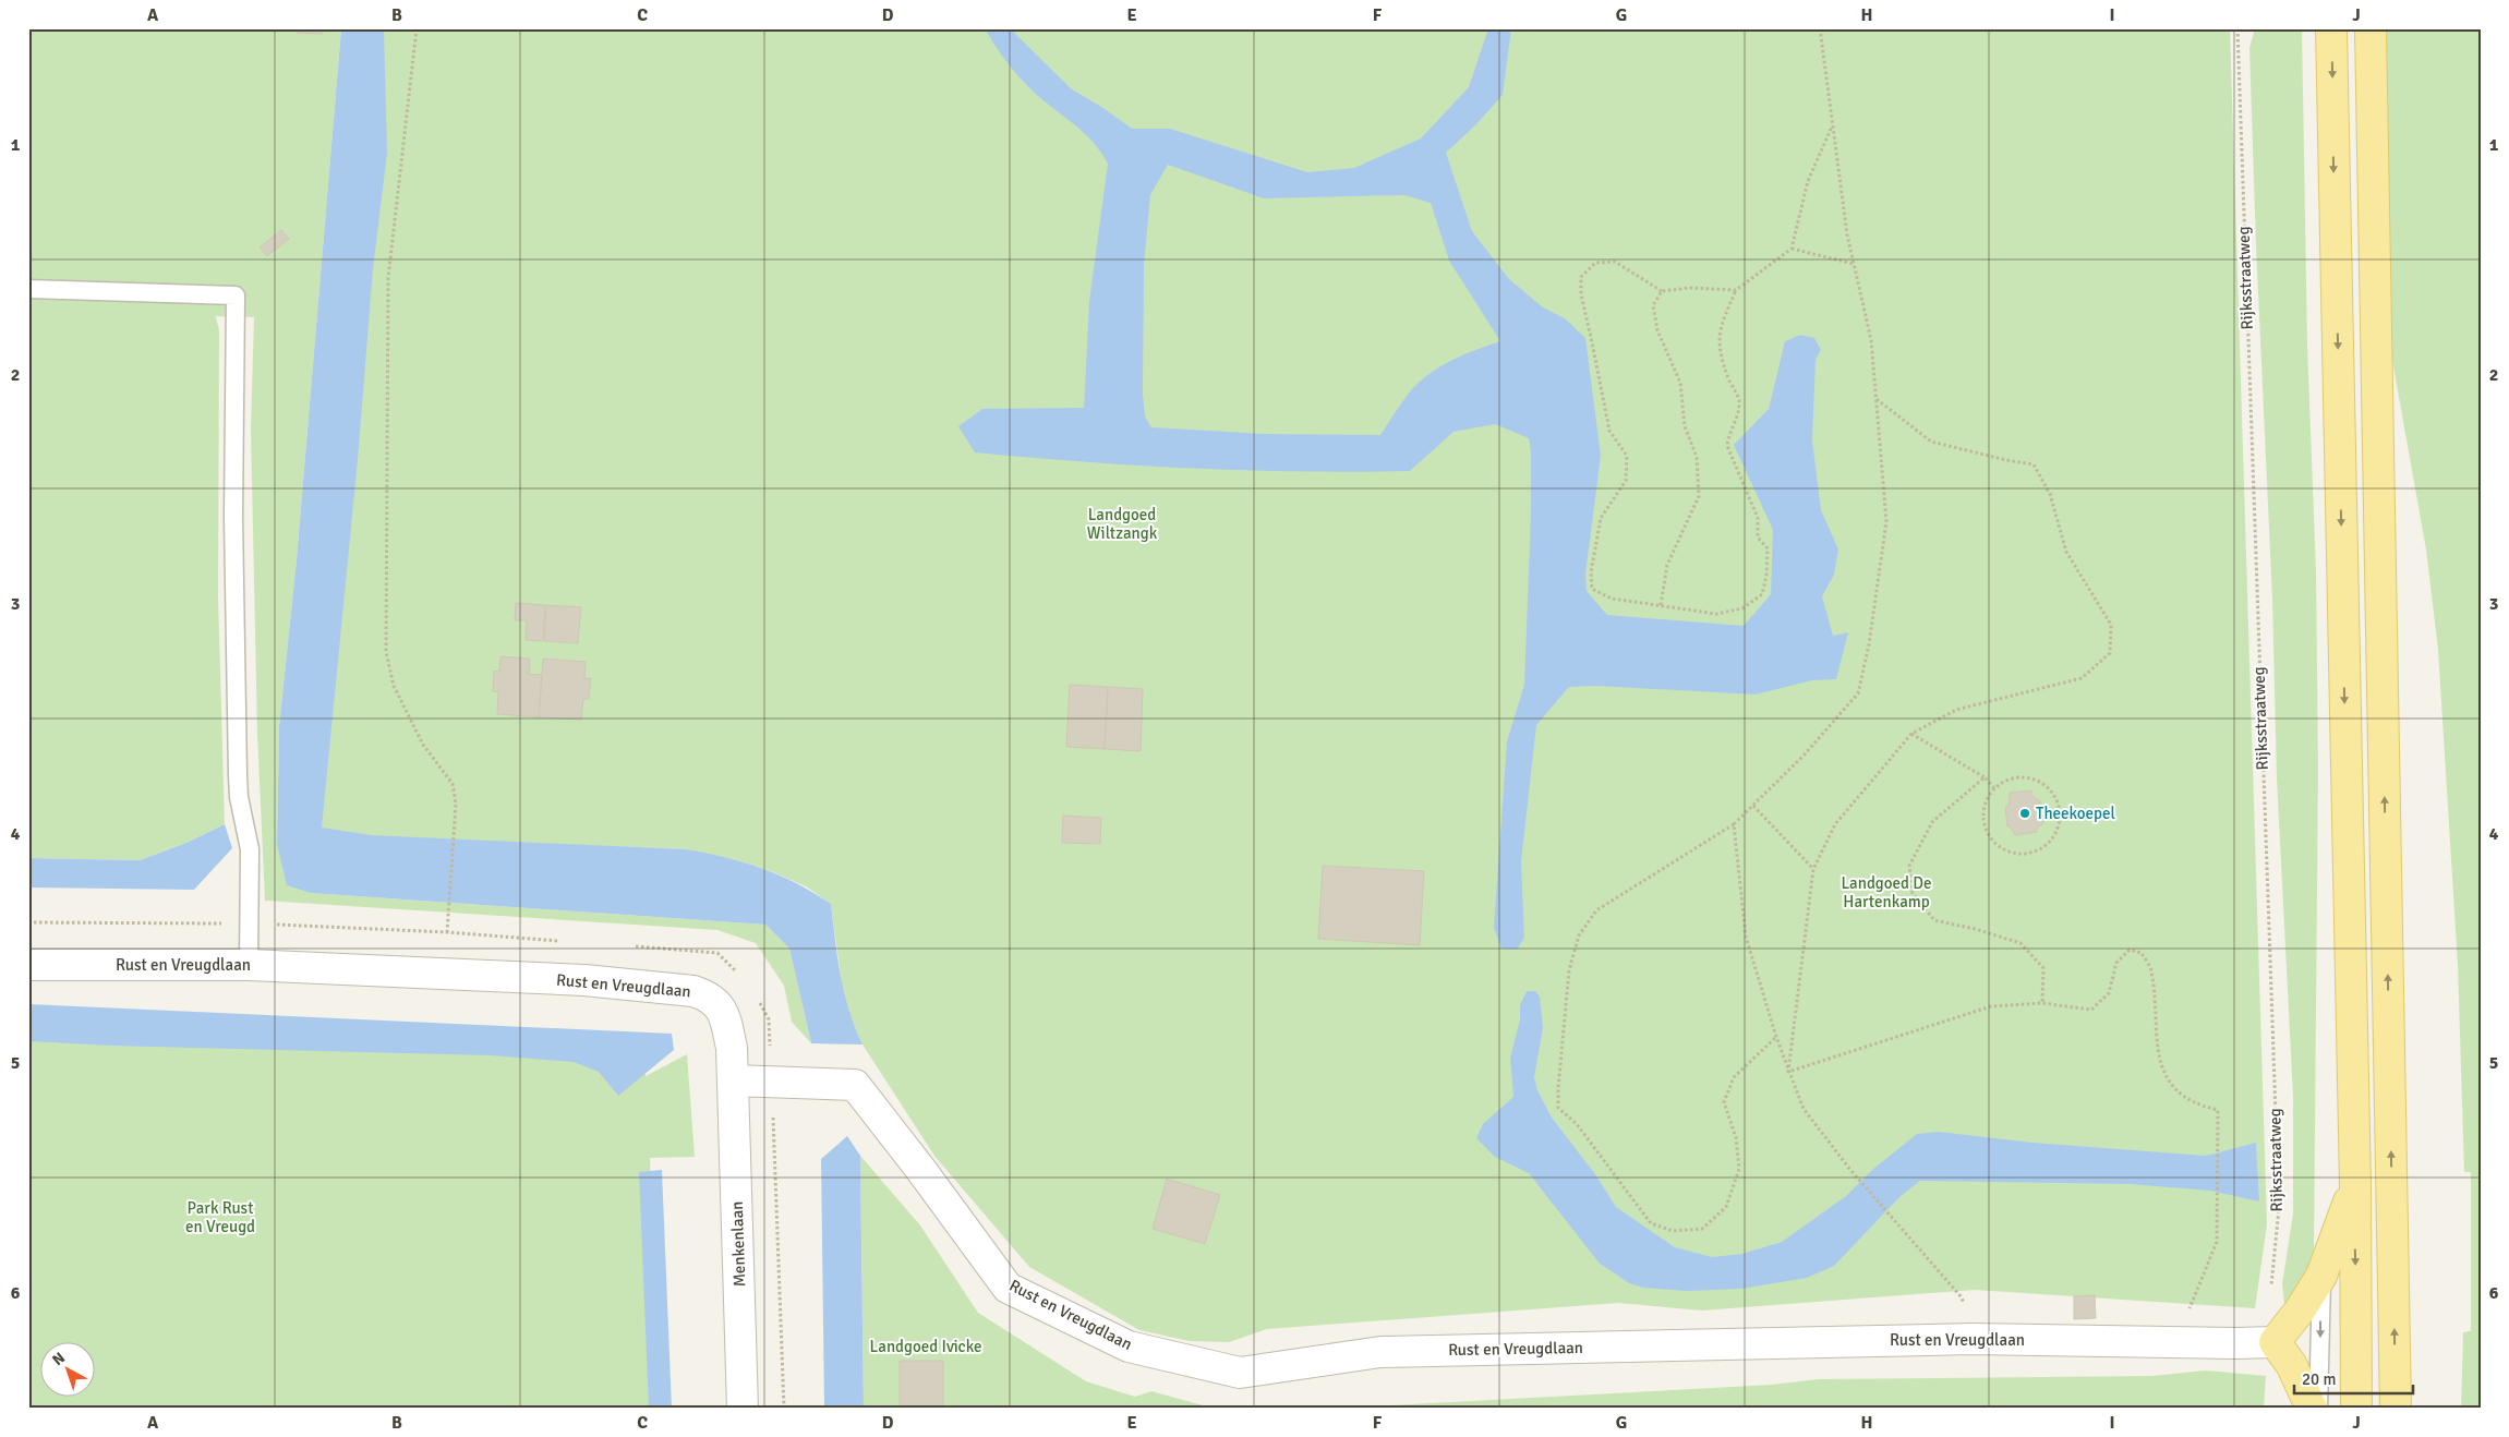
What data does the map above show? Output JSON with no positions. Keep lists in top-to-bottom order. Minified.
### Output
{"streets":{"street":["Rust en Vreugdlaan","Menkenlaan"],"path":["Rijksstraatweg"]},"crossings":[["Rijksstraatweg","Rust en Vreugdlaan"],["Rust en Vreugdlaan","Menkenlaan"]],"parks":["Landgoed Wiltzangk","Landgoed De Hartenkamp","Park Rust en Vreugd","Landgoed Ivicke"],"places":["Theekoepel"],"scale_bar":"20 m","north":"top left","grid":{"columns":["A","B","C","D","E","F","G","H","I","J"],"rows":["1","2","3","4","5","6"]}}
